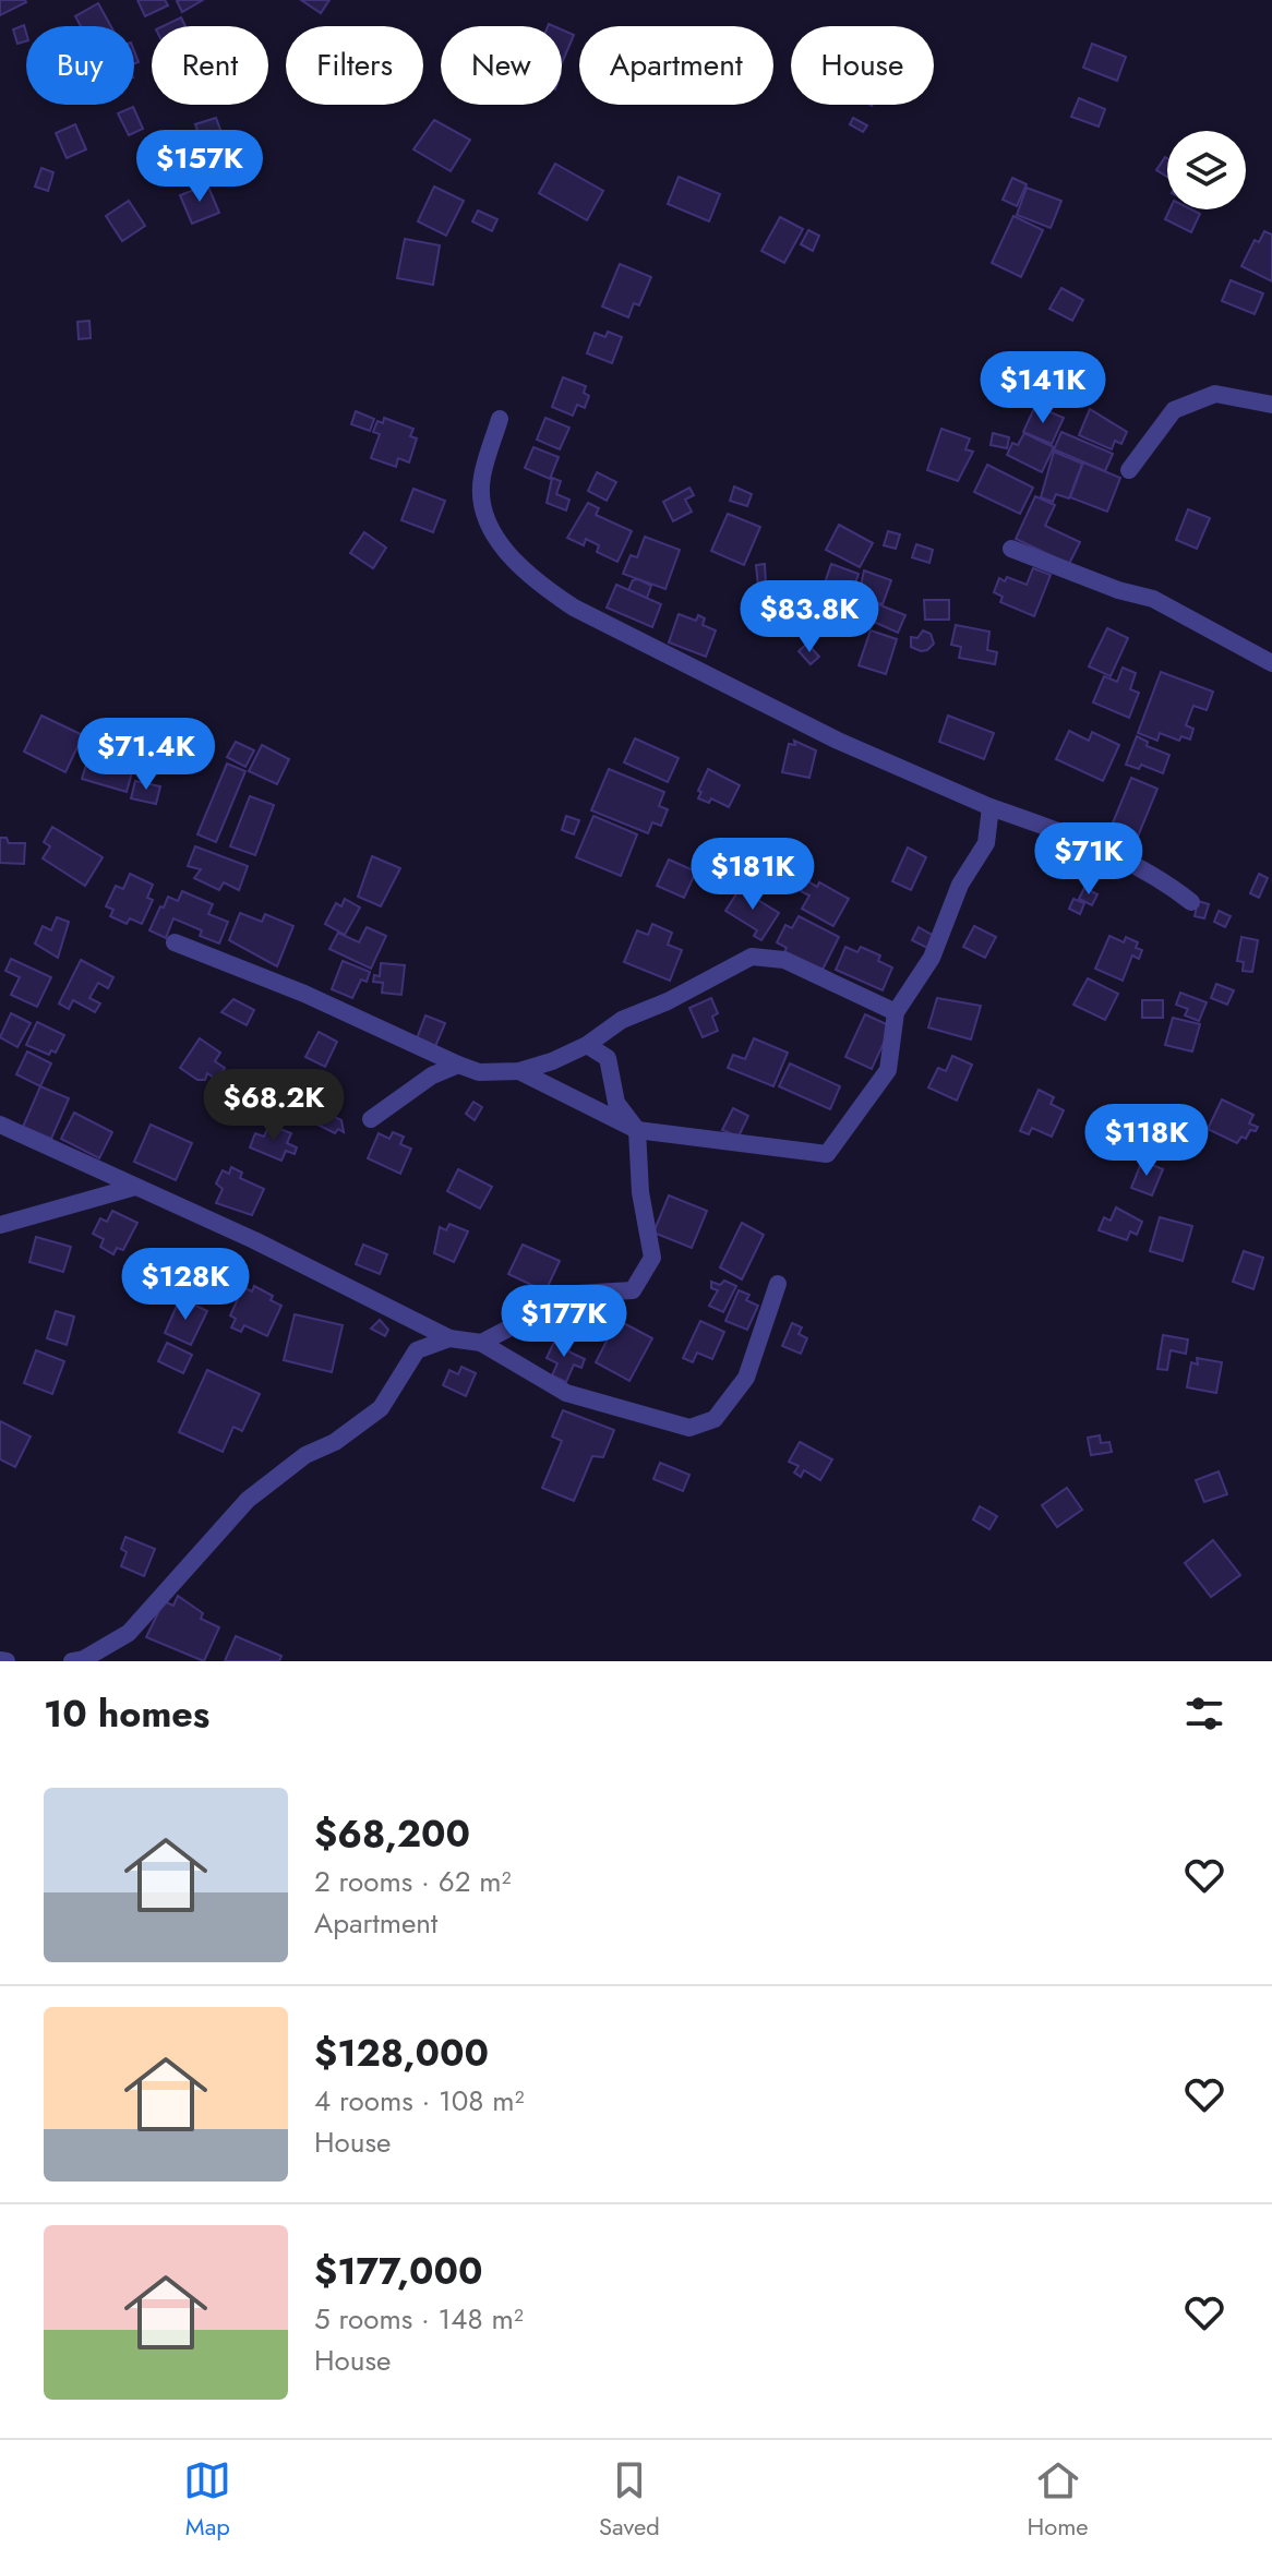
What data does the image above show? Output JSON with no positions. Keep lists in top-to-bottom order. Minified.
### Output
{"page":{"chip":["Buy","Rent","Filters","New","Apartment","House"],"price":["$157K","$141K","$83.8K","$71.4K","$71K","$181K","$68.2K","$118K","$128K","$177K"],"heading":"10 homes","list":[{"name":"$68,200","note":"2 rooms · 62 m² · Apartment"},{"name":"$128,000","note":"4 rooms · 108 m² · House"},{"name":"$177,000","note":"5 rooms · 148 m² · House"}],"tabs":["Map","Saved","Home"]}}
